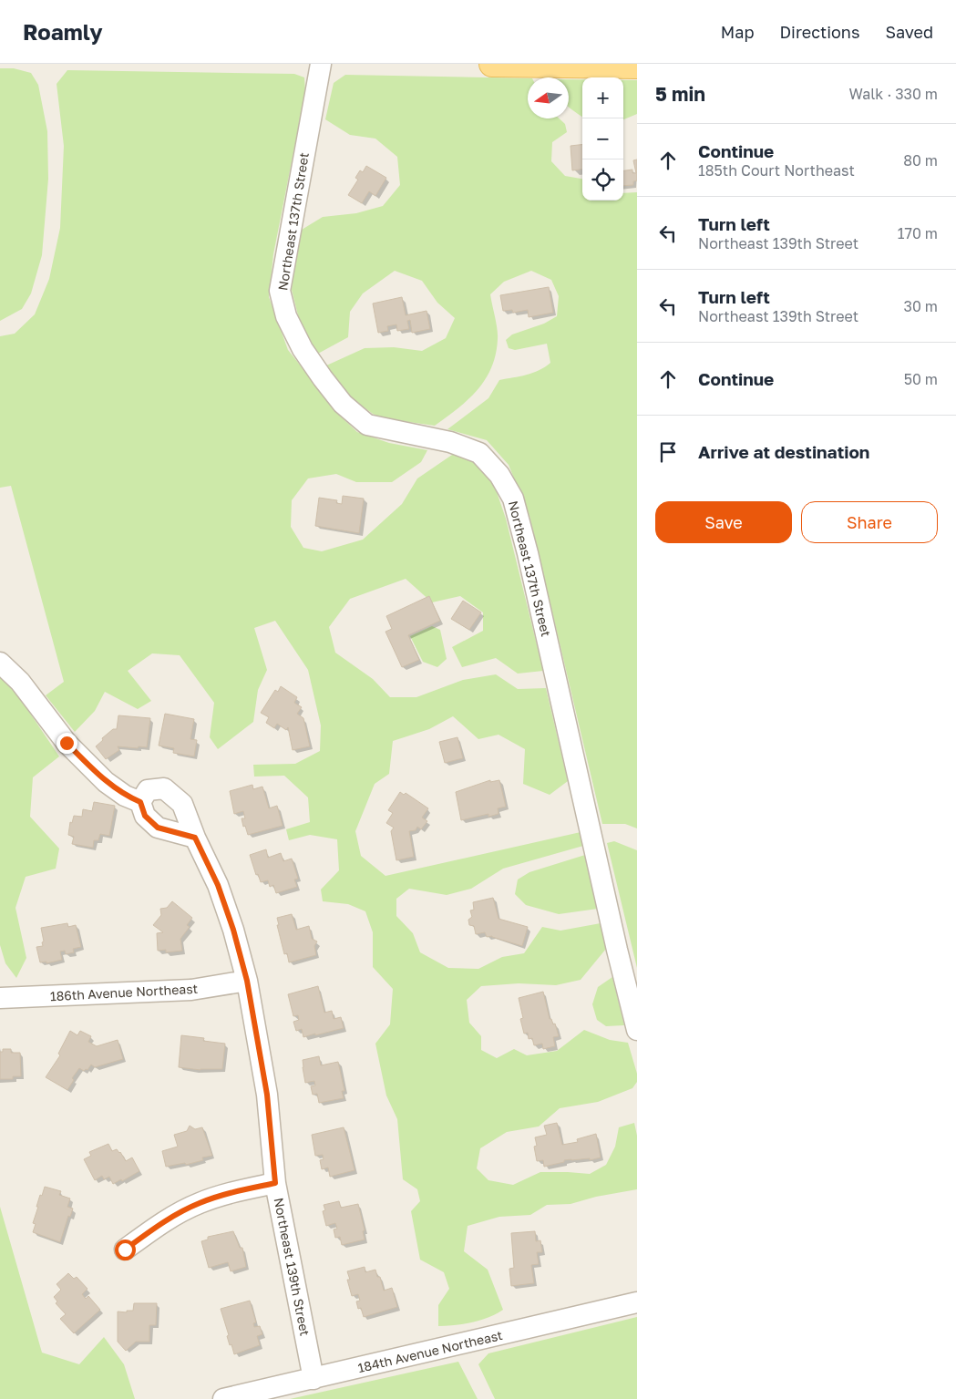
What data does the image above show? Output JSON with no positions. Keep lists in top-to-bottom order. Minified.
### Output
{"streets":{"street":["Northeast 137th Street","186th Avenue Northeast","Northeast 139th Street","184th Avenue Northeast"]},"crossings":[["186th Avenue Northeast","Northeast 139th Street"],["Northeast 139th Street","184th Avenue Northeast"]],"north":"left","page":{"header":"Roamly","nav":["Map","Directions","Saved"],"heading":["5 min","Walk · 330 m"],"map_buttons":["+","−"],"list":[["Continue","185th Court Northeast","80 m"],["Turn left","Northeast 139th Street","170 m"],["Turn left","Northeast 139th Street","30 m"],["Continue","50 m"],"Arrive at destination"],"buttons":["Save","Share"]}}
